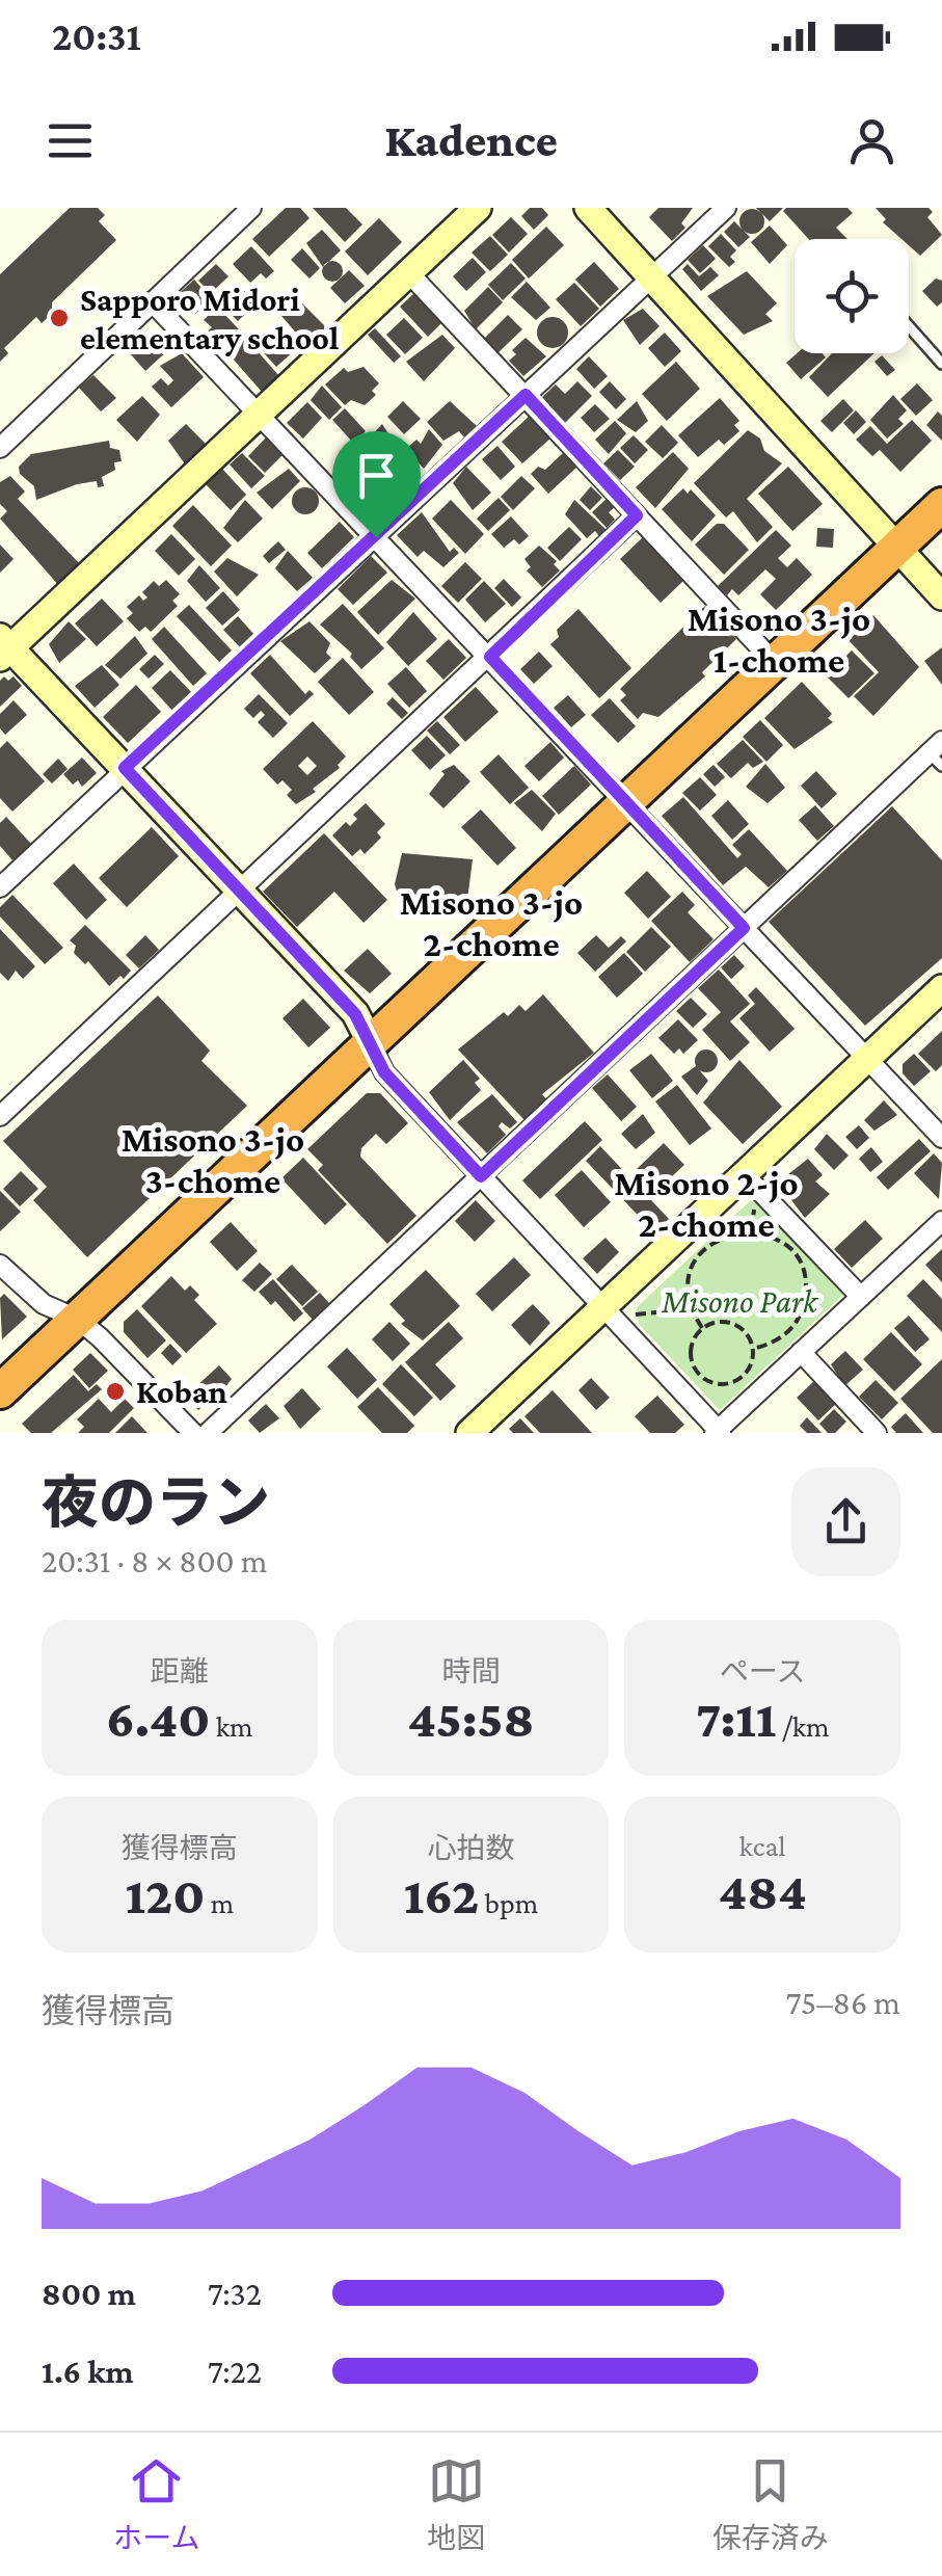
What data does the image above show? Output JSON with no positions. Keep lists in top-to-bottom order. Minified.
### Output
{"districts":["Misono 3-jo 1-chome","Misono 3-jo 2-chome","Misono 3-jo 3-chome","Misono 2-jo 2-chome"],"parks":["Misono Park"],"places":["Sapporo Midori elementary school","Koban"],"page":{"status":"20:31","header":"Kadence","heading":["夜のラン","20:31 · 8 × 800 m"],"stats":[["距離","6.40 km"],["時間","45:58"],["ペース","7:11 /km"],["獲得標高","120 m"],["心拍数","162 bpm"],["kcal","484"]],"chart":["獲得標高","75–86 m"],"list":[{"name":"800 m","note":"7:32"},{"name":"1.6 km","note":"7:22"}],"tabs":["ホーム","地図","保存済み"]}}
